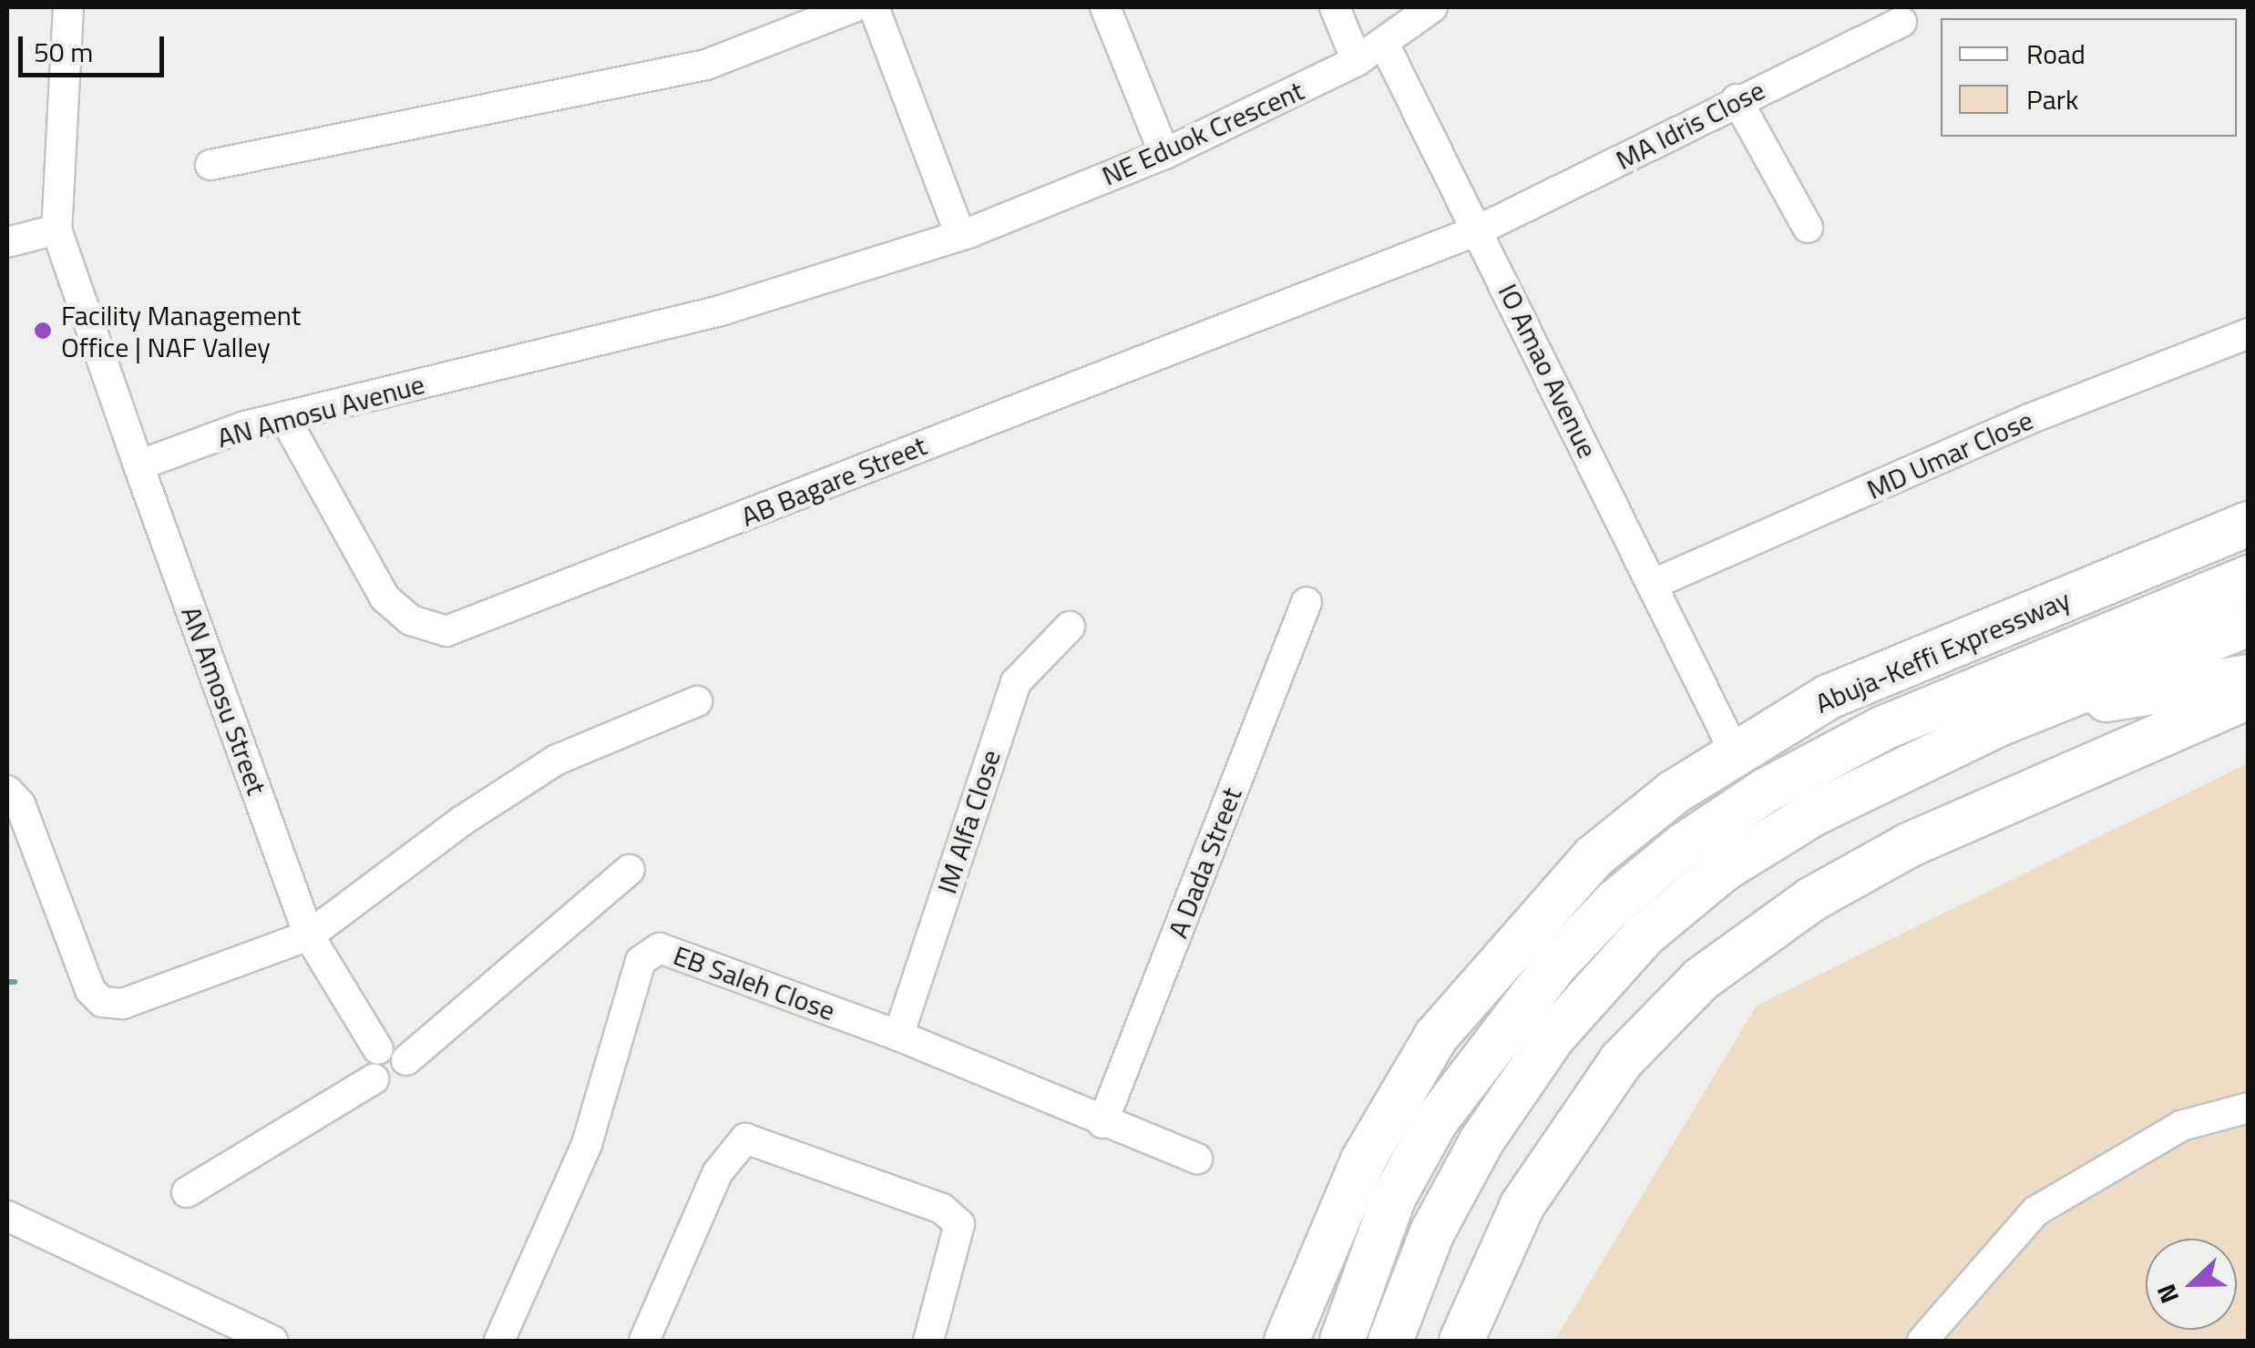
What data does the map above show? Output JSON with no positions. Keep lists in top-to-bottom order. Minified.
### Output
{"streets":{"highway":["Abuja-Keffi Expressway"],"street":["MA Idris Close","NE Eduok Crescent","IO Amao Avenue","AN Amosu Avenue","MD Umar Close","AB Bagare Street","AN Amosu Street","IM Alfa Close","A Dada Street","EB Saleh Close"]},"crossings":[["MA Idris Close","IO Amao Avenue"],["MA Idris Close","AB Bagare Street"],["NE Eduok Crescent","IO Amao Avenue"],["NE Eduok Crescent","AN Amosu Avenue"],["IO Amao Avenue","MD Umar Close"],["IO Amao Avenue","AB Bagare Street"],["IO Amao Avenue","Abuja-Keffi Expressway"],["AN Amosu Avenue","AB Bagare Street"],["AN Amosu Avenue","AN Amosu Street"],["IM Alfa Close","EB Saleh Close"],["A Dada Street","EB Saleh Close"]],"places":["Facility Management Office | NAF Valley"],"legend":["Road","Park"],"scale_bar":"50 m","north":"left"}
